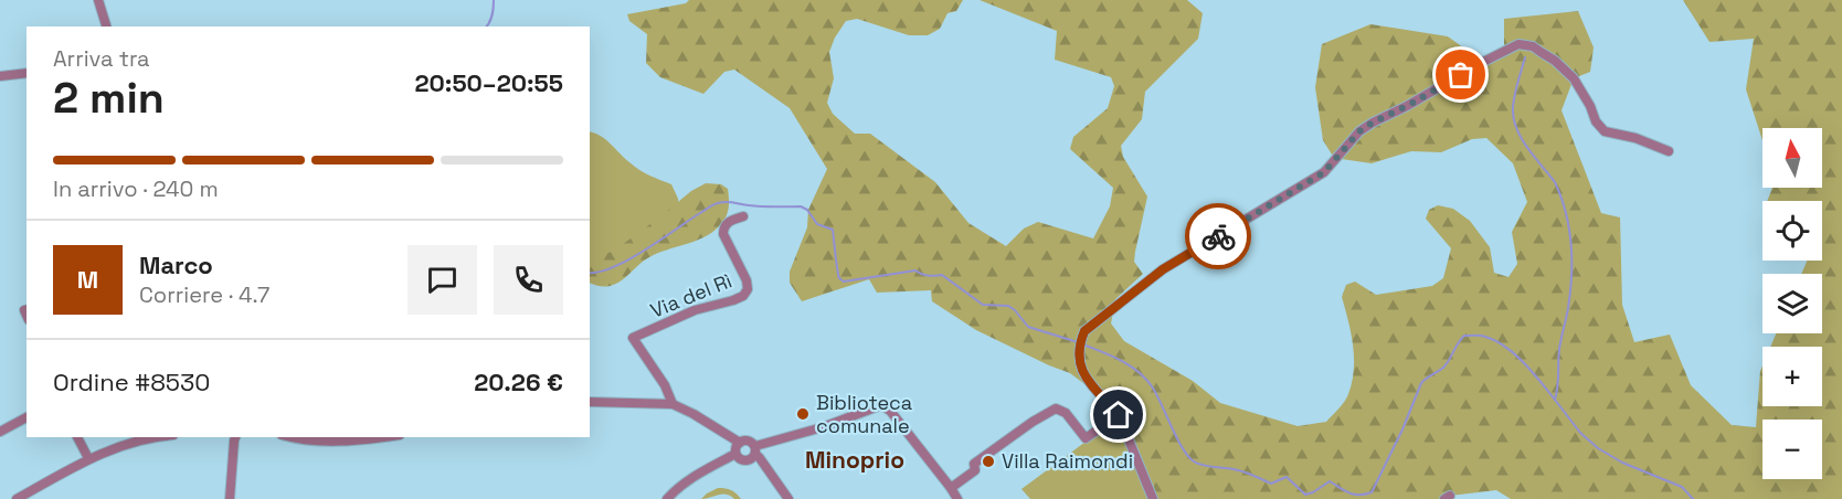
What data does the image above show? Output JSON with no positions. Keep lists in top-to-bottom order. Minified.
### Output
{"streets":{"street":["Via del Rì"]},"districts":["Minoprio"],"places":["Biblioteca comunale","Villa Raimondi"],"north":"top","page":{"heading":["2 min","Arriva tra","20:50–20:55"],"panel":["Marco","Corriere · 4.7","Ordine #8530","20.26 €"],"map_buttons":["+","−"],"bar":"In arrivo · 240 m","round":"M"}}
